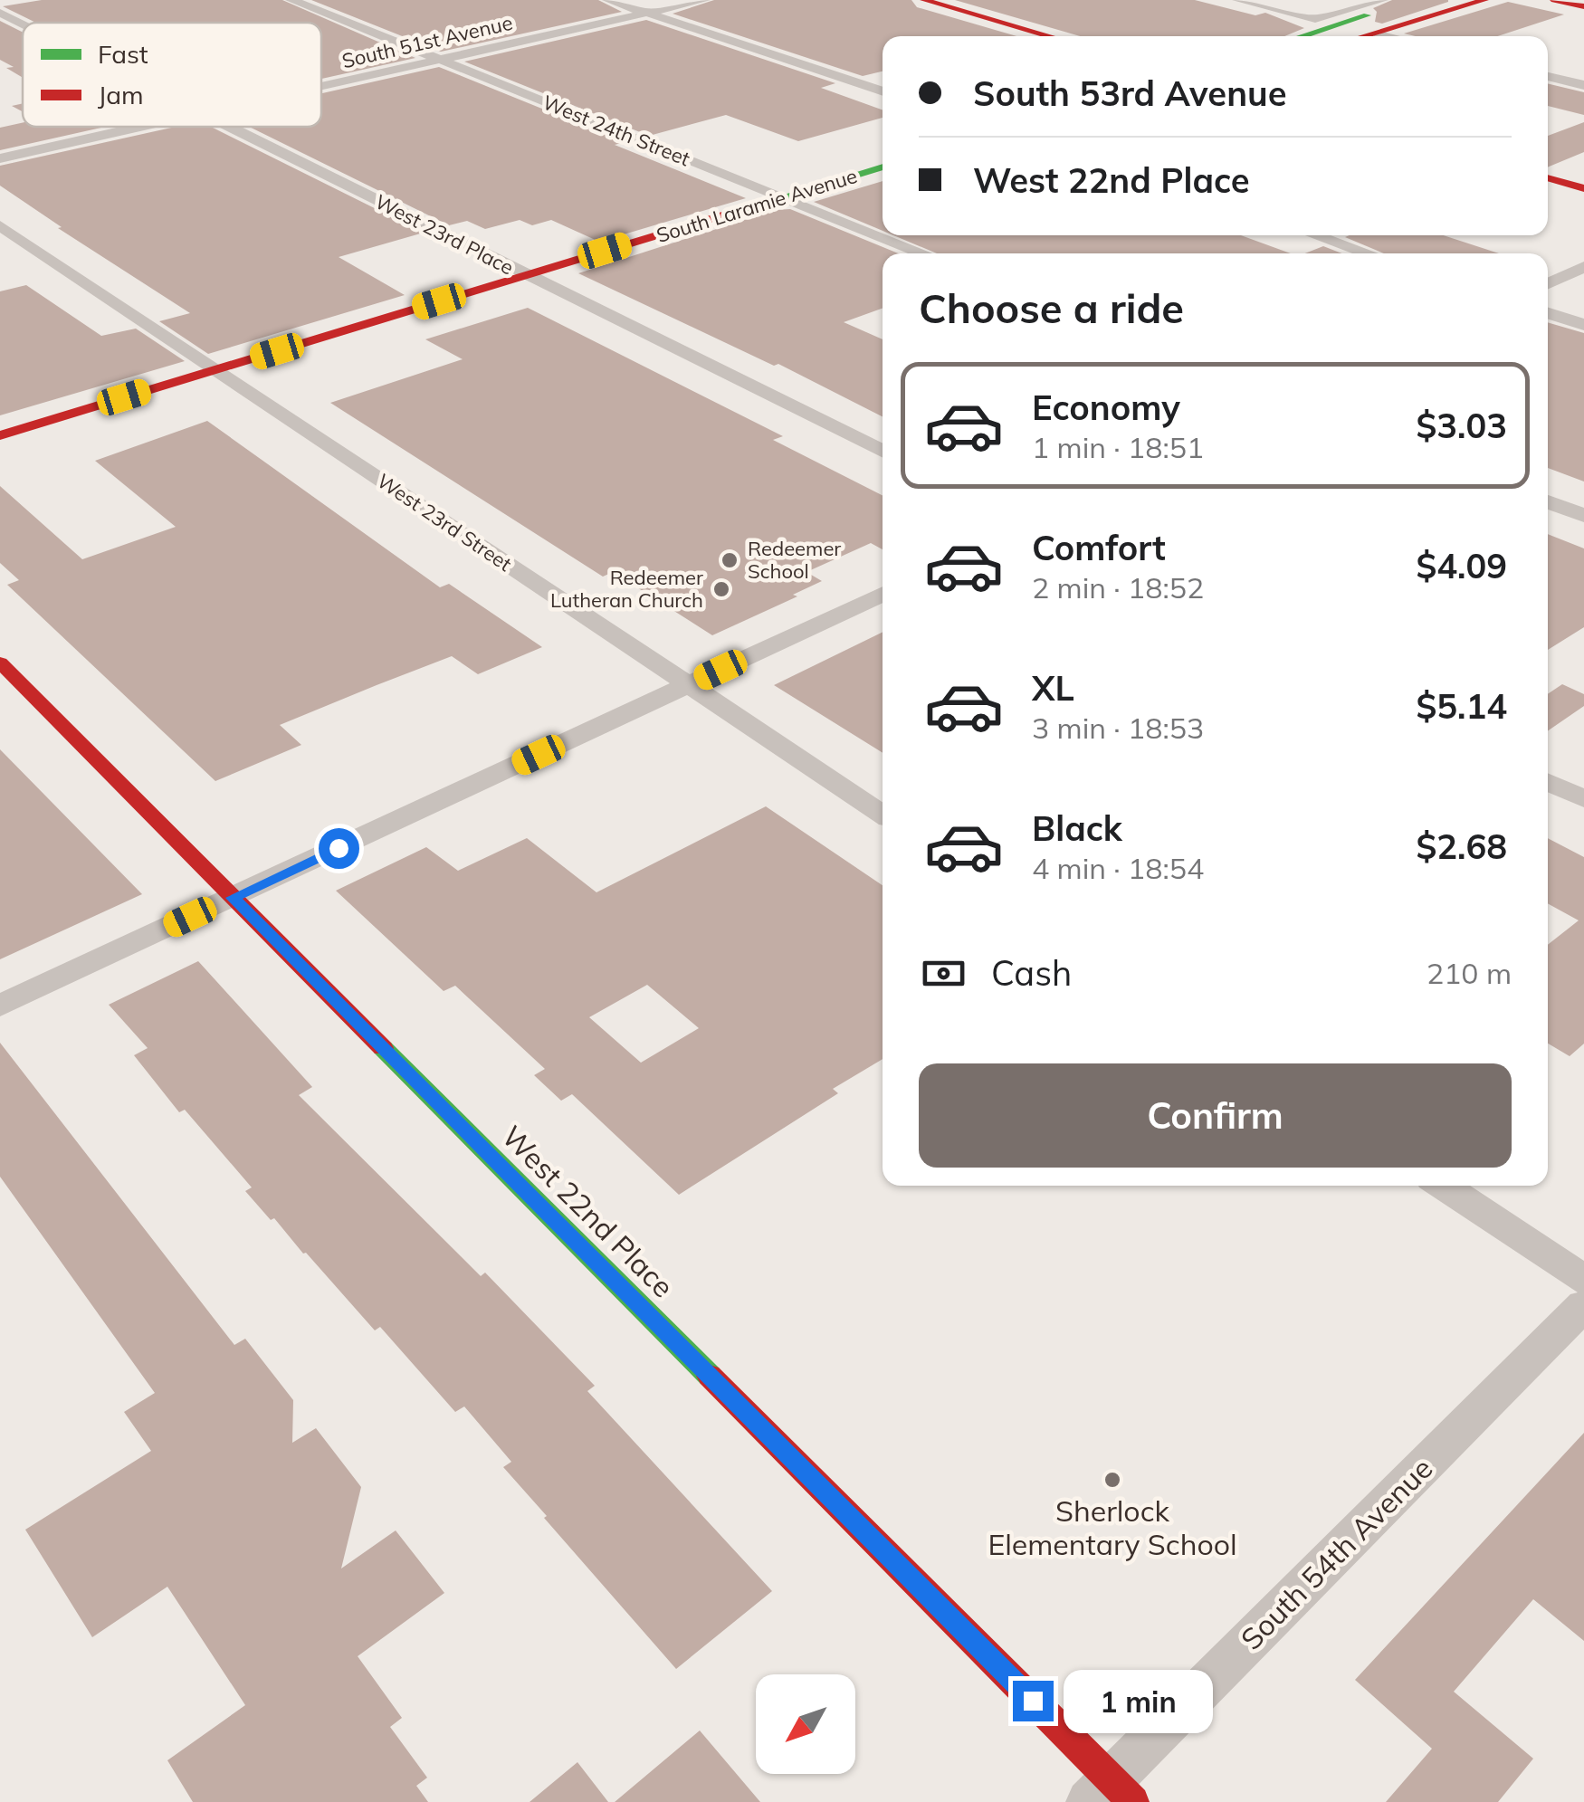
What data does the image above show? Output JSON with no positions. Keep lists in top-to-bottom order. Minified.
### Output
{"streets":{"main road":["South Laramie Avenue","West 22nd Place"],"street":["South 51st Avenue","West 24th Street","West 23rd Place","West 23rd Street","South 54th Avenue"]},"crossings":[["South 51st Avenue","West 24th Street"],["West 24th Street","South Laramie Avenue"],["South Laramie Avenue","West 23rd Place"],["South Laramie Avenue","West 23rd Street"],["West 22nd Place","South 54th Avenue"]],"places":["Redeemer School","Redeemer Lutheran Church","Sherlock Elementary School"],"legend":["Fast","Jam"],"north":"bottom left","page":{"banner":["South 53rd Avenue","West 22nd Place"],"heading":"Choose a ride","list":[{"name":"Economy","note":"1 min · 18:51","value":"$3.03"},{"name":"Comfort","note":"2 min · 18:52","value":"$4.09"},{"name":"XL","note":"3 min · 18:53","value":"$5.14"},{"name":"Black","note":"4 min · 18:54","value":"$2.68"}],"pay":["Cash","210 m"],"buttons":"Confirm","bubble":"1 min"}}
